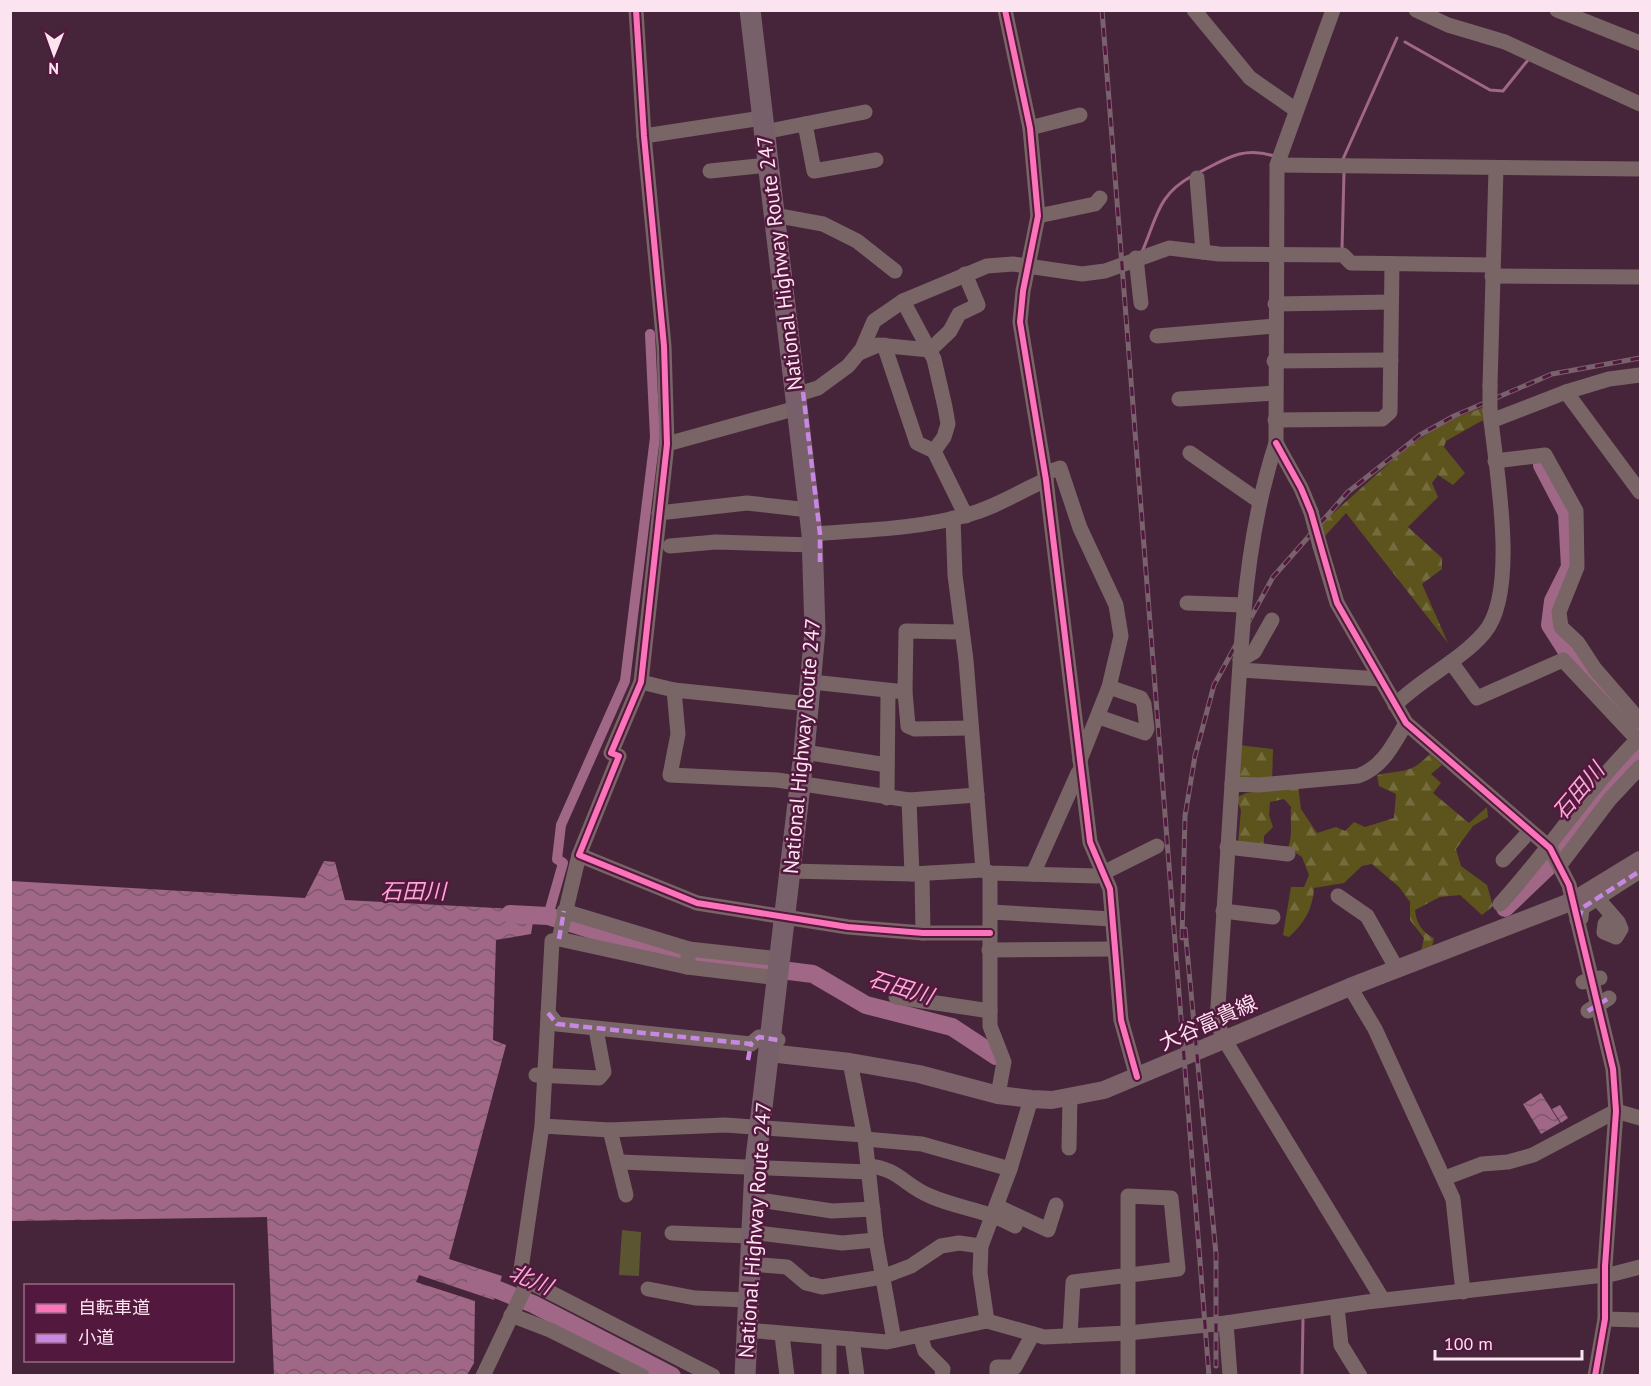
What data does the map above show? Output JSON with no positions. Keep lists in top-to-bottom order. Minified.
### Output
{"streets":{"highway":["National Highway Route 247"],"main road":["大谷富貴線"]},"crossings":[["National Highway Route 247","大谷富貴線"]],"water":["石田川","北川"],"legend":["自転車道","小道"],"scale_bar":"100 m","north":"bottom"}
